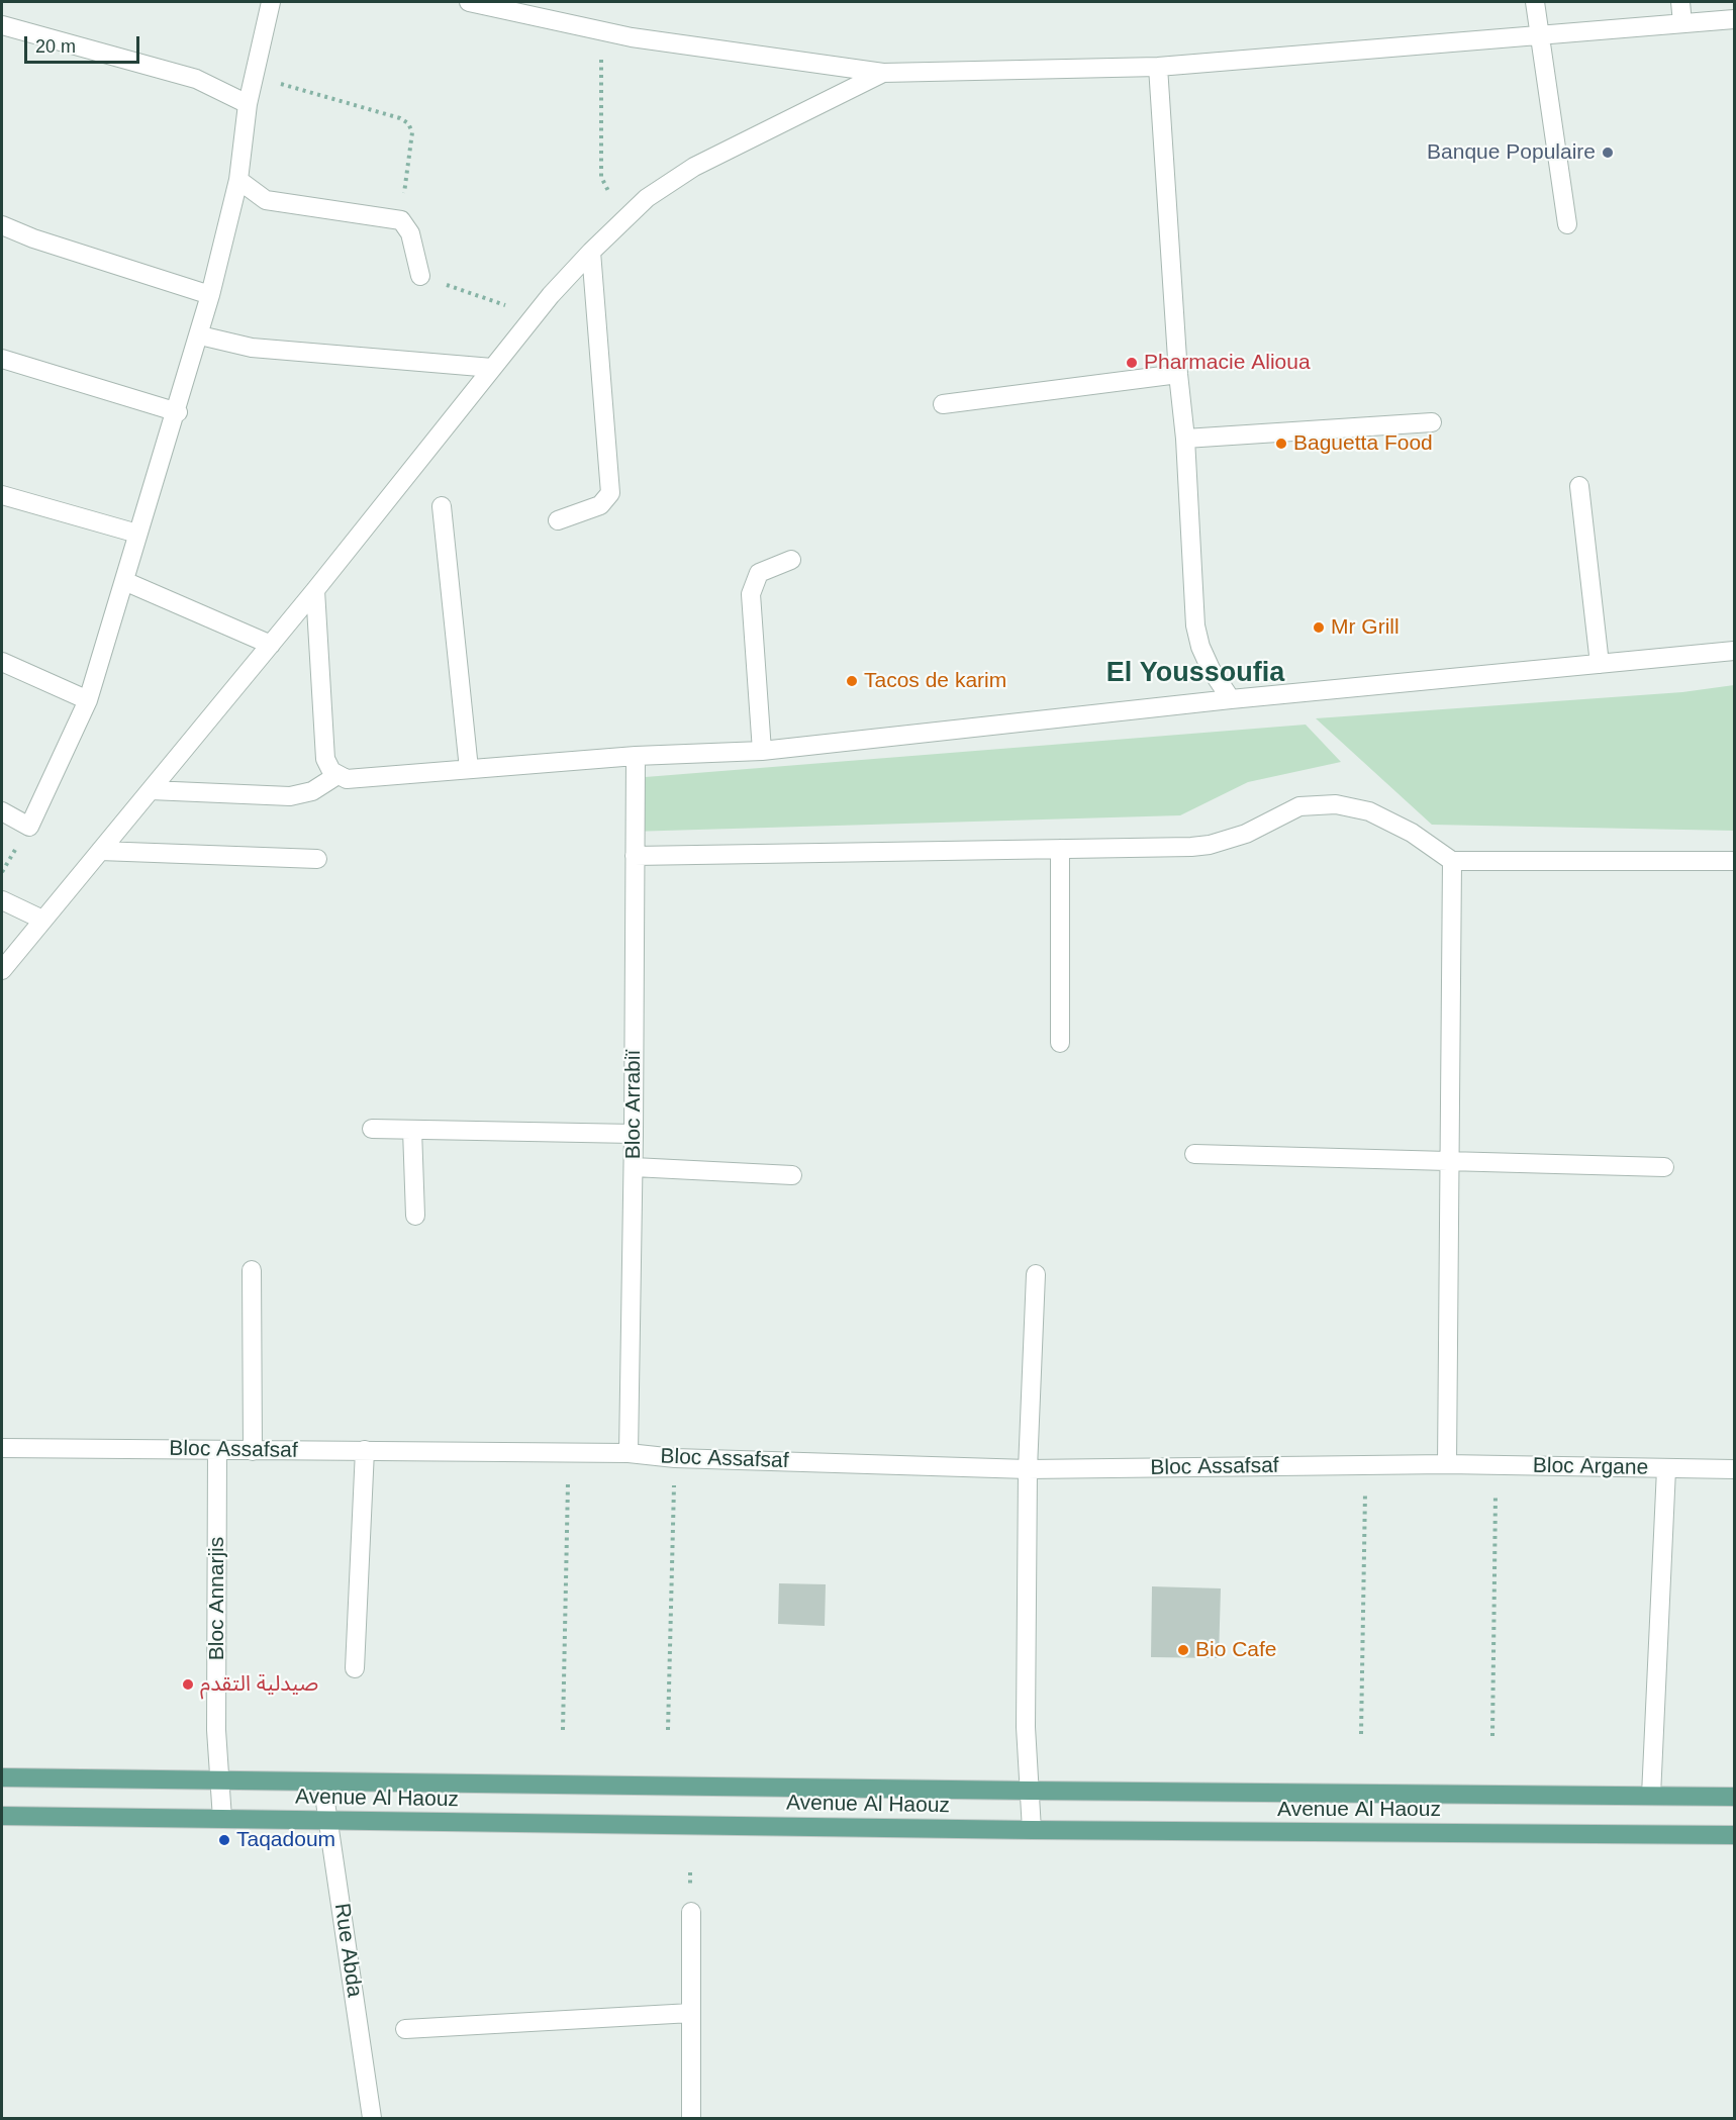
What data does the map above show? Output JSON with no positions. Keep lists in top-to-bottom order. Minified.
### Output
{"streets":{"main road":["Avenue Al Haouz"],"street":["Bloc Arrabiï","Bloc Assafsaf","Bloc Argane","Bloc Annarjis","Rue Abda"]},"crossings":[["Bloc Arrabiï","Bloc Assafsaf"],["Bloc Assafsaf","Bloc Argane"],["Bloc Assafsaf","Bloc Annarjis"],["Bloc Annarjis","Avenue Al Haouz"],["Avenue Al Haouz","Rue Abda"]],"districts":["El Youssoufia"],"places":["Banque Populaire","Pharmacie Alioua","Baguetta Food","Mr Grill","Tacos de karim","Bio Cafe","صيدلية التقدم","Taqadoum"],"scale_bar":"20 m"}
